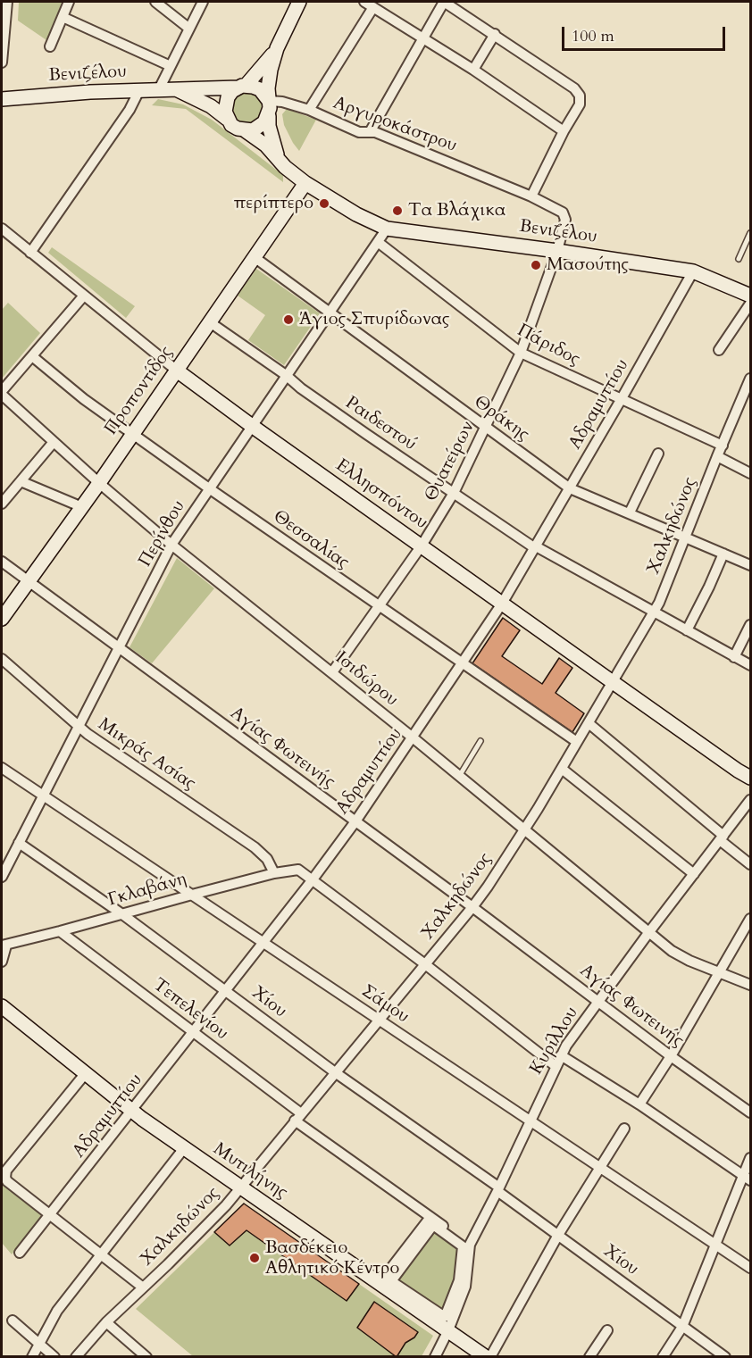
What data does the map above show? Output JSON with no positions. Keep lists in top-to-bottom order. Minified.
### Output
{"streets":{"street":["Βενιζέλου","Αργυροκάστρου","Πάριδος","Προποντίδος","Αδραμυττίου","Θράκης","Ραιδεστού","Θυατείρων","Ελλησπόντου","Χαλκηδώνος","Περίνθου","Θεσσαλίας","Ισιδώρου","Αγίας Φωτεινής","Μικράς Ασίας","Γκλαβάνη","Χίου","Σάμου","Τεπελενίου","Κυρίλλου","Μυτιλήνης"]},"crossings":[["Βενιζέλου","Αργυροκάστρου"],["Βενιζέλου","Προποντίδος"],["Βενιζέλου","Αδραμυττίου"],["Βενιζέλου","Θυατείρων"],["Βενιζέλου","Περίνθου"],["Αργυροκάστρου","Θυατείρων"],["Πάριδος","Αδραμυττίου"],["Πάριδος","Θυατείρων"],["Πάριδος","Χαλκηδώνος"],["Πάριδος","Περίνθου"],["Προποντίδος","Θράκης"],["Προποντίδος","Ραιδεστού"],["Προποντίδος","Ελλησπόντου"],["Προποντίδος","Θεσσαλίας"],["Προποντίδος","Ισιδώρου"],["Προποντίδος","Αγίας Φωτεινής"],["Αδραμυττίου","Θράκης"],["Αδραμυττίου","Ραιδεστού"],["Αδραμυττίου","Ελλησπόντου"],["Αδραμυττίου","Θεσσαλίας"],["Αδραμυττίου","Ισιδώρου"],["Αδραμυττίου","Αγίας Φωτεινής"],["Αδραμυττίου","Γκλαβάνη"],["Αδραμυττίου","Χίου"],["Αδραμυττίου","Σάμου"],["Αδραμυττίου","Τεπελενίου"],["Αδραμυττίου","Μυτιλήνης"],["Θράκης","Θυατείρων"],["Θράκης","Χαλκηδώνος"],["Θράκης","Περίνθου"],["Ραιδεστού","Θυατείρων"],["Ραιδεστού","Χαλκηδώνος"],["Ραιδεστού","Περίνθου"],["Θυατείρων","Ελλησπόντου"],["Θυατείρων","Θεσσαλίας"],["Θυατείρων","Ισιδώρου"],["Ελλησπόντου","Χαλκηδώνος"],["Ελλησπόντου","Περίνθου"],["Χαλκηδώνος","Θεσσαλίας"],["Χαλκηδώνος","Ισιδώρου"],["Χαλκηδώνος","Αγίας Φωτεινής"],["Χαλκηδώνος","Χίου"],["Χαλκηδώνος","Σάμου"],["Χαλκηδώνος","Τεπελενίου"],["Χαλκηδώνος","Μυτιλήνης"],["Περίνθου","Θεσσαλίας"],["Περίνθου","Ισιδώρου"],["Περίνθου","Αγίας Φωτεινής"],["Περίνθου","Μικράς Ασίας"],["Περίνθου","Χίου"],["Περίνθου","Σάμου"],["Ισιδώρου","Κυρίλλου"],["Αγίας Φωτεινής","Κυρίλλου"],["Μικράς Ασίας","Γκλαβάνη"],["Γκλαβάνη","Χίου"],["Γκλαβάνη","Σάμου"],["Γκλαβάνη","Τεπελενίου"],["Χίου","Κυρίλλου"],["Σάμου","Κυρίλλου"],["Τεπελενίου","Κυρίλλου"],["Κυρίλλου","Μυτιλήνης"]],"places":["περίπτερο","Τα Βλάχικα","Μασούτης","Άγιος Σπυρίδωνας","Βασδέκειο Αθλητικό Κέντρο"],"scale_bar":"100 m"}
